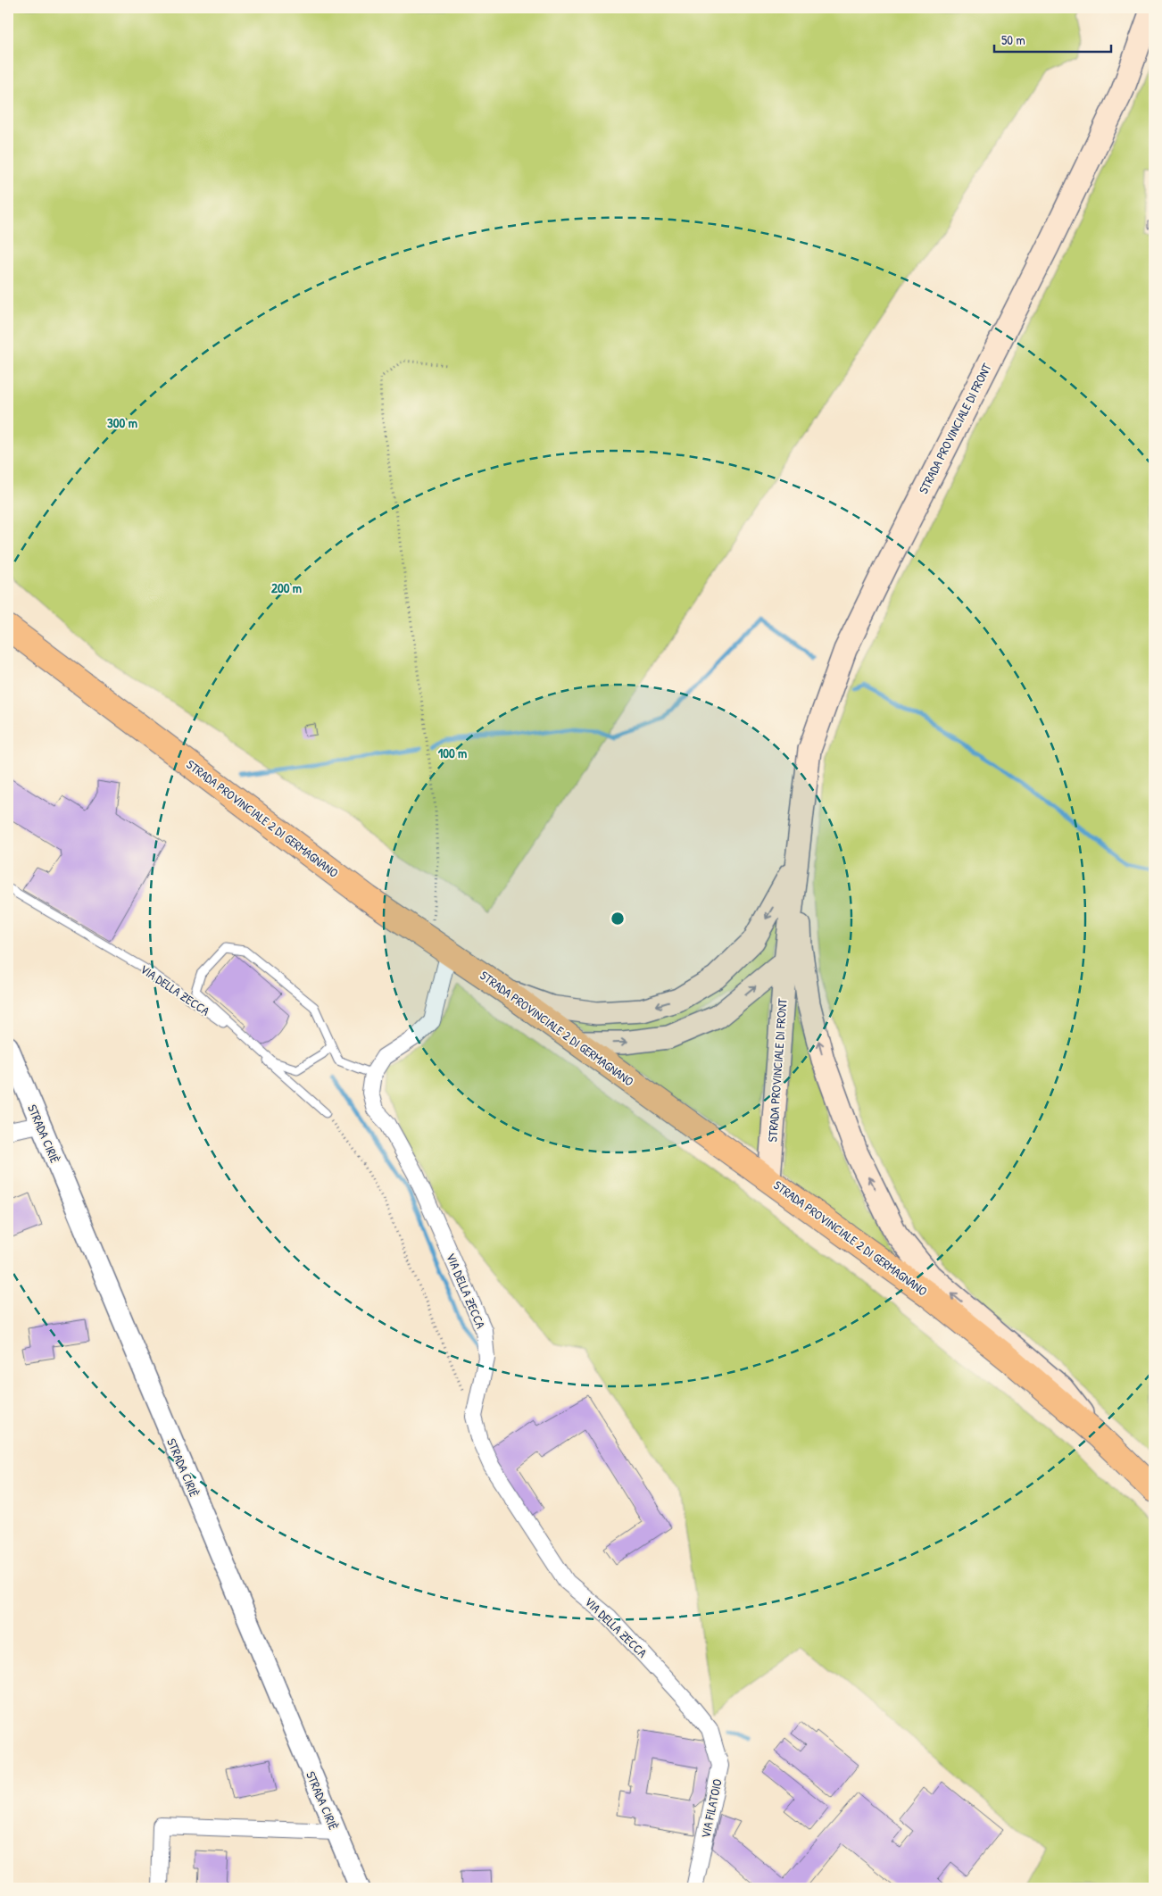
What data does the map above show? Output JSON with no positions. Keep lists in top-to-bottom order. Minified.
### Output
{"streets":{"main road":["STRADA PROVINCIALE DI FRONT","STRADA PROVINCIALE 2 DI GERMAGNANO"],"street":["VIA DELLA ZECCA","STRADA CIRIÈ","VIA FILATOIO"]},"crossings":[["STRADA PROVINCIALE DI FRONT","STRADA PROVINCIALE 2 DI GERMAGNANO"],["STRADA PROVINCIALE 2 DI GERMAGNANO","VIA DELLA ZECCA"],["VIA DELLA ZECCA","VIA FILATOIO"]],"scale_bar":"50 m","rings":["300 m","200 m","100 m"]}
